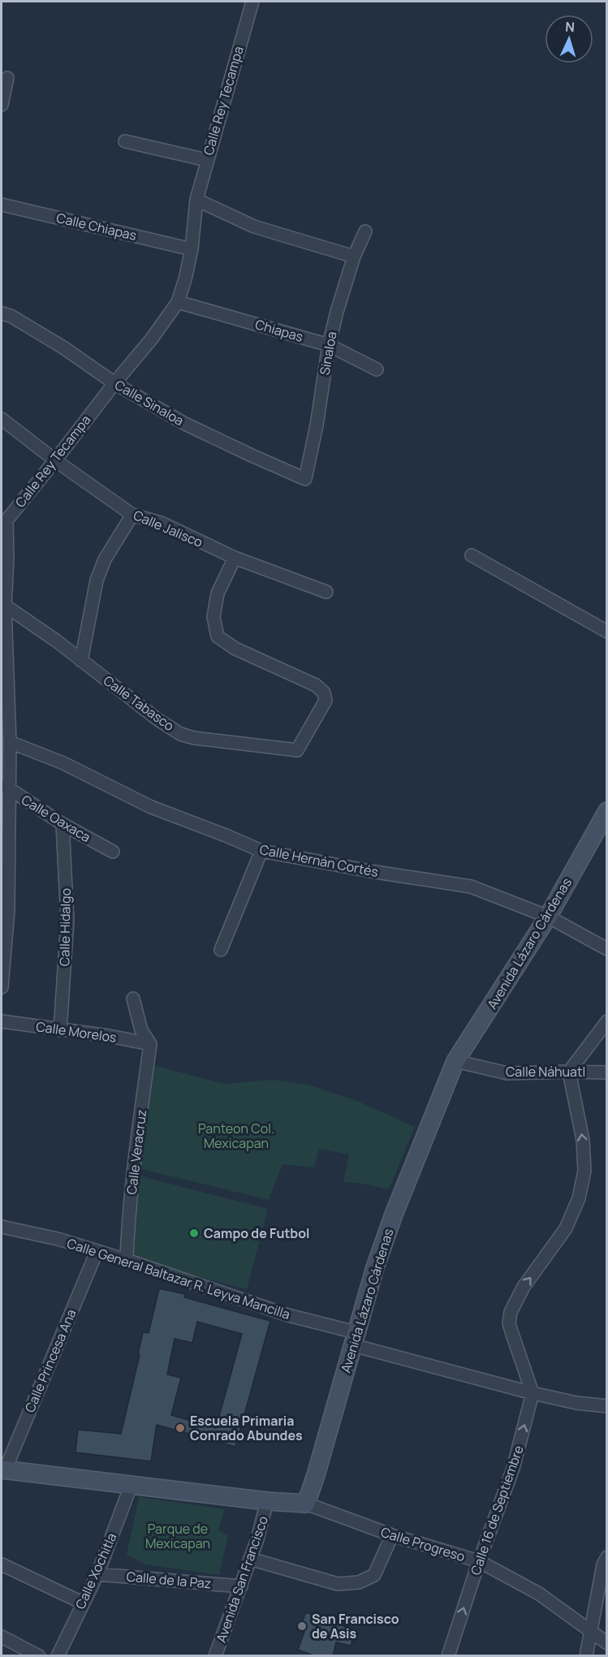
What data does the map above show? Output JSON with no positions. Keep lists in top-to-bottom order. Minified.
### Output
{"streets":{"main road":["Avenida Lázaro Cárdenas"],"street":["Calle Rey Tecampa","Calle Chiapas","Chiapas","Sinaloa","Calle Sinaloa","Calle Jalisco","Calle Tabasco","Calle Oaxaca","Calle Hernán Cortés","Calle Hidalgo","Calle Morelos","Calle Náhuatl","Calle Veracruz","Calle General Baltazar R. Leyva Mancilla","Calle Princesa Ana","Calle 16 de Septiembre","Calle Progreso","Calle Xochitla","Avenida San Francisco","Calle de la Paz"]},"crossings":[["Calle Rey Tecampa","Calle Chiapas"],["Calle Rey Tecampa","Chiapas"],["Calle Rey Tecampa","Calle Sinaloa"],["Calle Rey Tecampa","Calle Jalisco"],["Calle Rey Tecampa","Calle Tabasco"],["Calle Rey Tecampa","Calle Oaxaca"],["Calle Rey Tecampa","Calle Hernán Cortés"],["Chiapas","Sinaloa"],["Sinaloa","Calle Sinaloa"],["Calle Jalisco","Calle Tabasco"],["Calle Oaxaca","Calle Hidalgo"],["Calle Hernán Cortés","Avenida Lázaro Cárdenas"],["Calle Hidalgo","Calle Morelos"],["Avenida Lázaro Cárdenas","Calle Náhuatl"],["Avenida Lázaro Cárdenas","Calle General Baltazar R. Leyva Mancilla"],["Avenida Lázaro Cárdenas","Calle Progreso"],["Calle Morelos","Calle Veracruz"],["Calle Veracruz","Calle General Baltazar R. Leyva Mancilla"],["Calle General Baltazar R. Leyva Mancilla","Calle Princesa Ana"],["Calle General Baltazar R. Leyva Mancilla","Calle 16 de Septiembre"],["Calle 16 de Septiembre","Calle Progreso"],["Calle Xochitla","Calle de la Paz"],["Avenida San Francisco","Calle de la Paz"]],"one_way":["Calle 16 de Septiembre"],"parks":["Panteon Col. Mexicapan","Parque de Mexicapan"],"places":["Campo de Futbol","Escuela Primaria Conrado Abundes","San Francisco de Asis"],"north":"top"}
